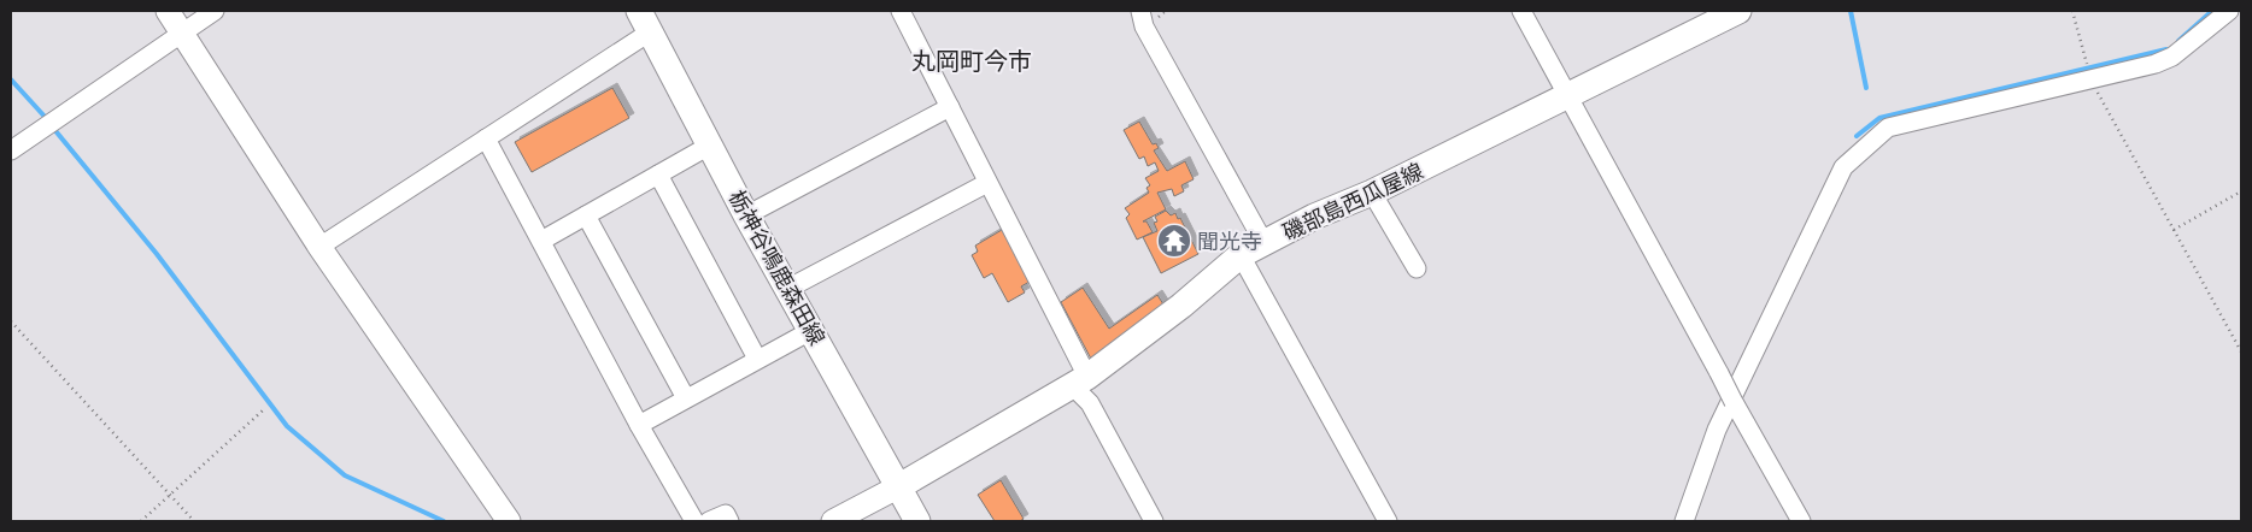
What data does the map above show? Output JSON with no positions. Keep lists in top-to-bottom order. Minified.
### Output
{"streets":{"main road":["磯部島西瓜屋線","栃神谷鳴鹿森田線"]},"crossings":[["磯部島西瓜屋線","栃神谷鳴鹿森田線"]],"districts":["丸岡町今市"],"places":{"temple":["聞光寺"]}}
